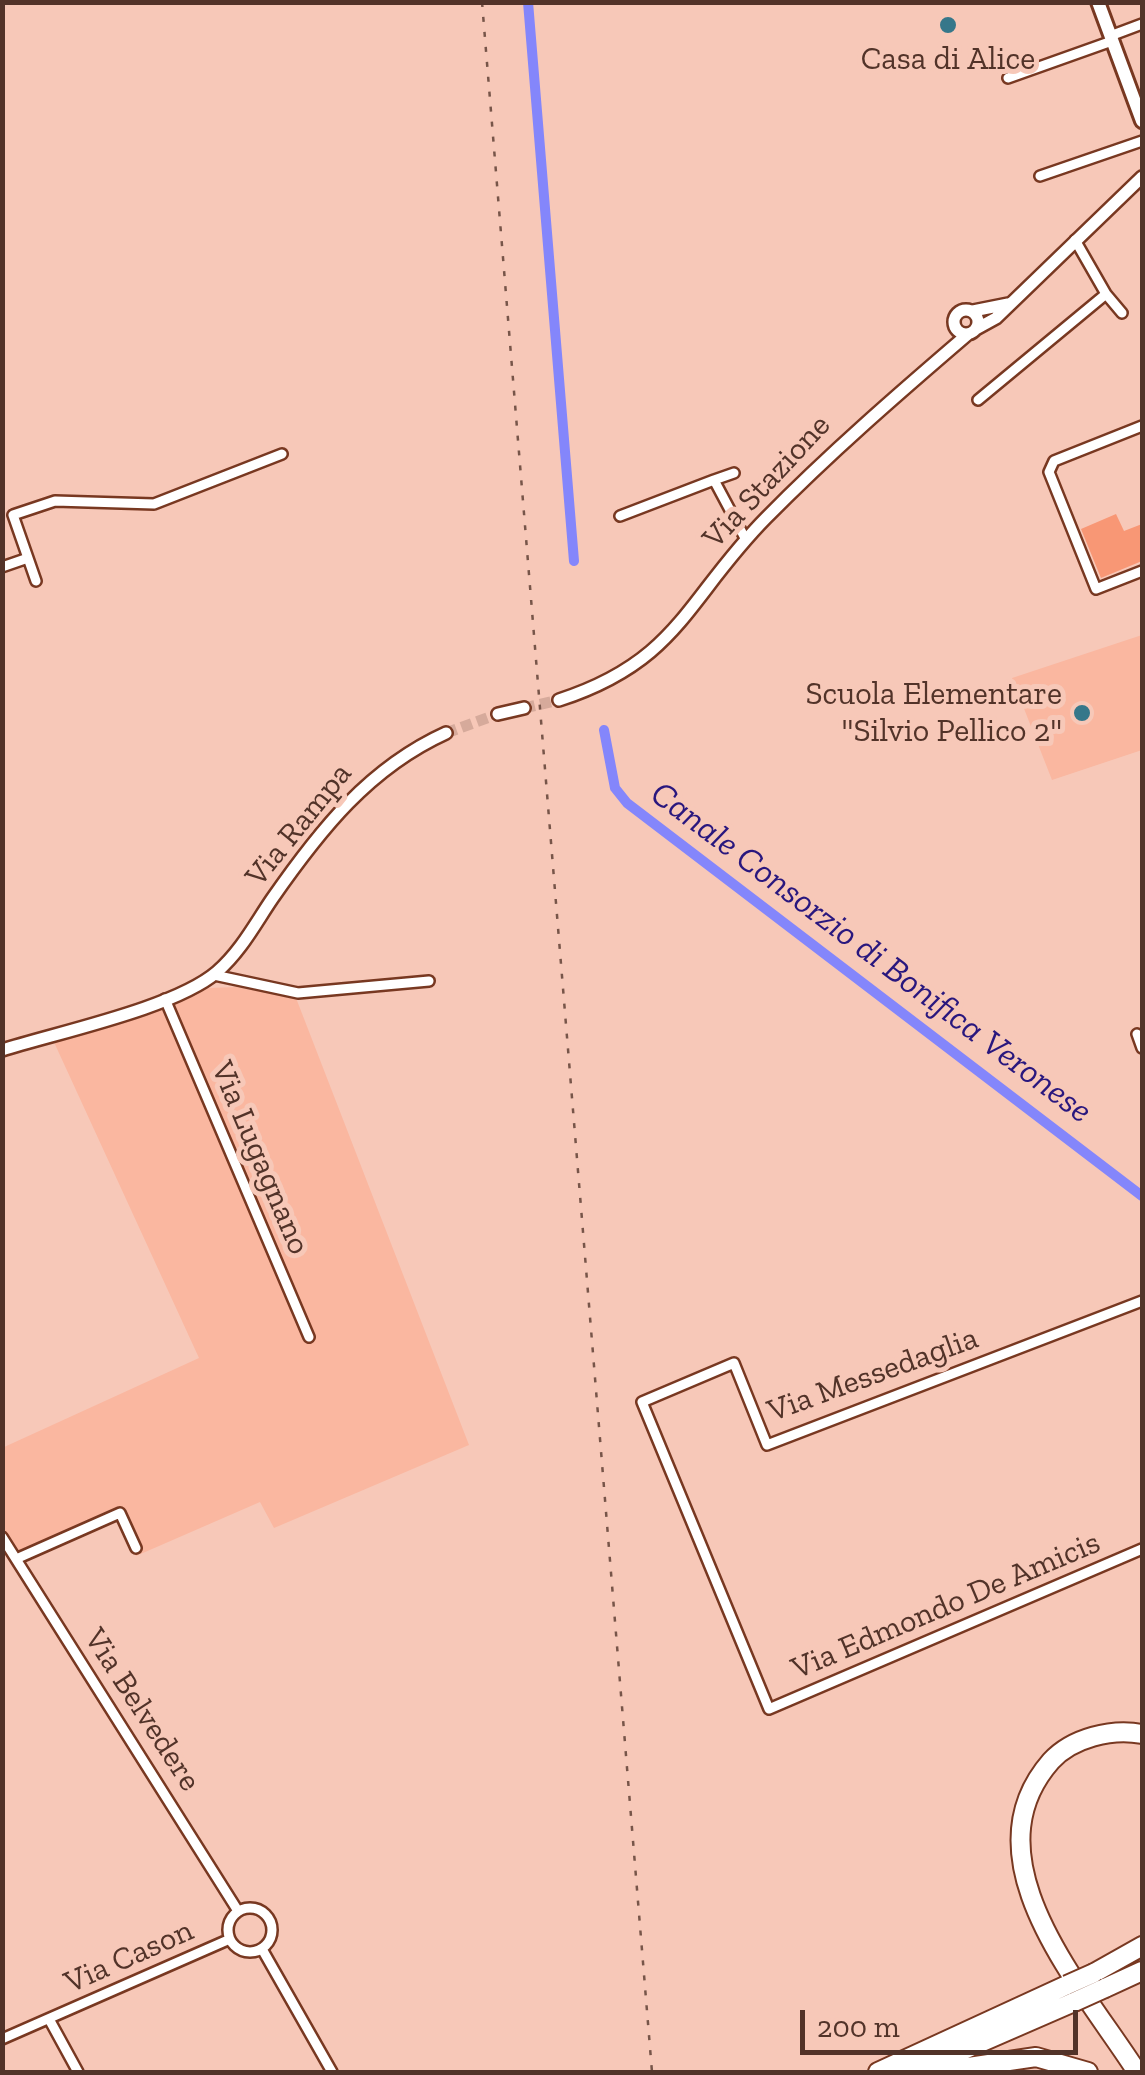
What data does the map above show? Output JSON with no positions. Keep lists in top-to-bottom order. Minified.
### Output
{"streets":{"street":["Via Stazione","Via Rampa","Via Lugagnano","Via Messedaglia","Via Edmondo De Amicis","Via Belvedere","Via Cason"]},"crossings":[["Via Rampa","Via Lugagnano"],["Via Messedaglia","Via Edmondo De Amicis"],["Via Belvedere","Via Cason"]],"water":["Canale Consorzio di Bonifica Veronese"],"places":["Casa di Alice","Scuola Elementare \"Silvio Pellico 2\""],"scale_bar":"200 m"}
